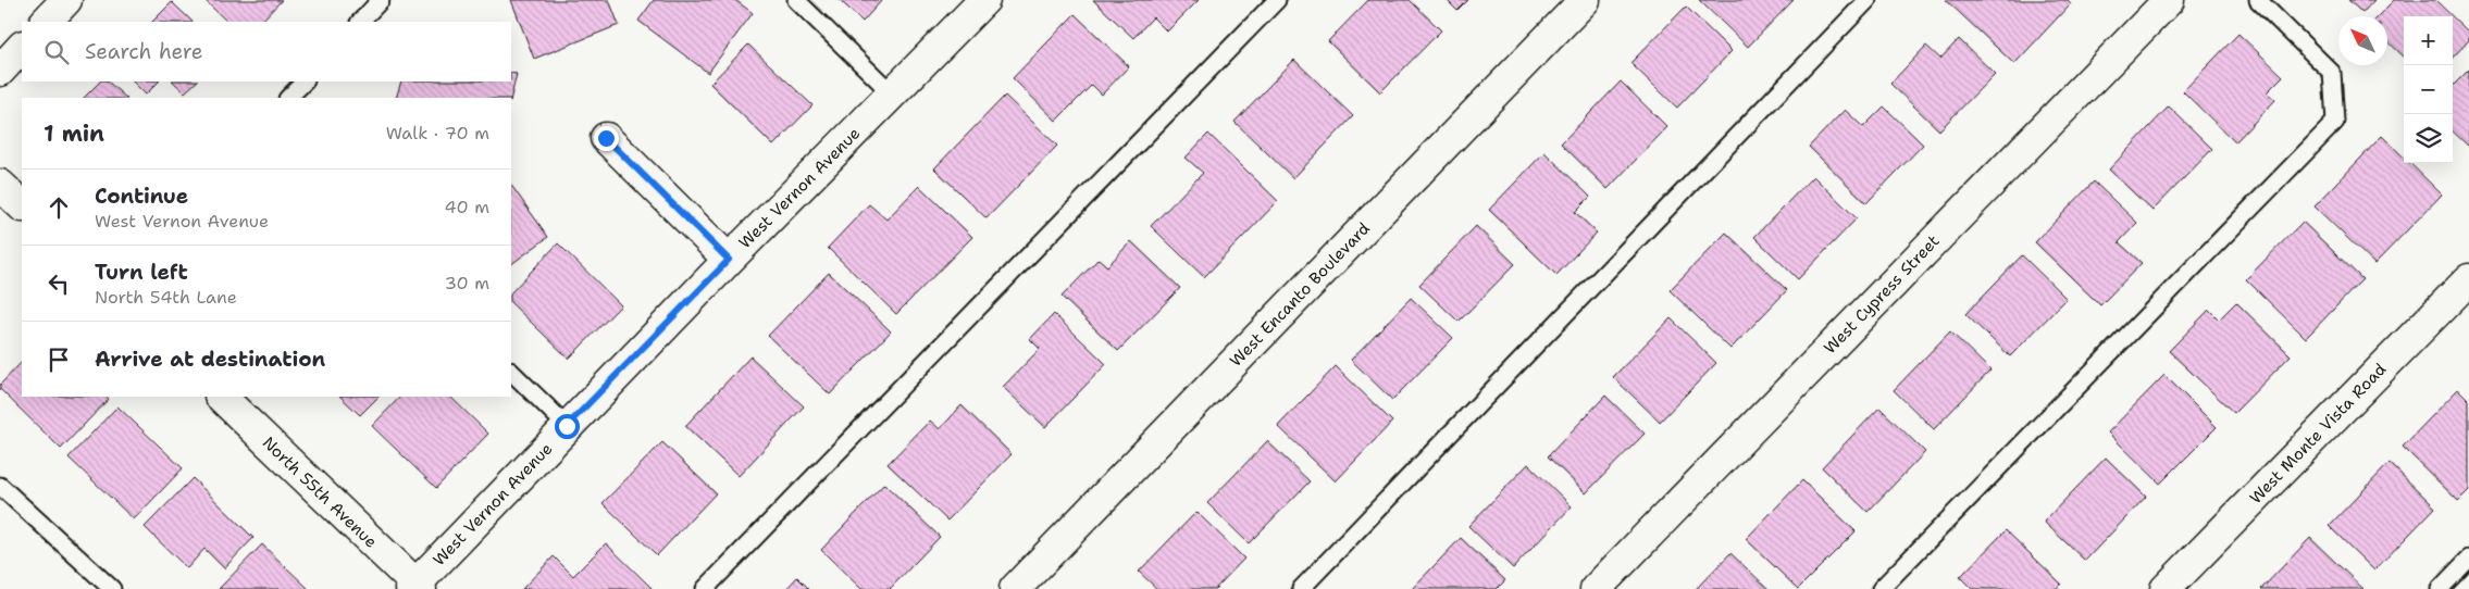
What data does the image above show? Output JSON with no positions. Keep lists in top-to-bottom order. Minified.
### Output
{"streets":{"street":["West Vernon Avenue","West Encanto Boulevard","West Cypress Street","West Monte Vista Road","North 55th Avenue"]},"crossings":[["West Vernon Avenue","North 55th Avenue"]],"north":"top left","page":{"map_buttons":["+","−"],"search":"Search here","heading":["1 min","Walk · 70 m"],"list":[["Continue","West Vernon Avenue","40 m"],["Turn left","North 54th Lane","30 m"],"Arrive at destination"]}}
